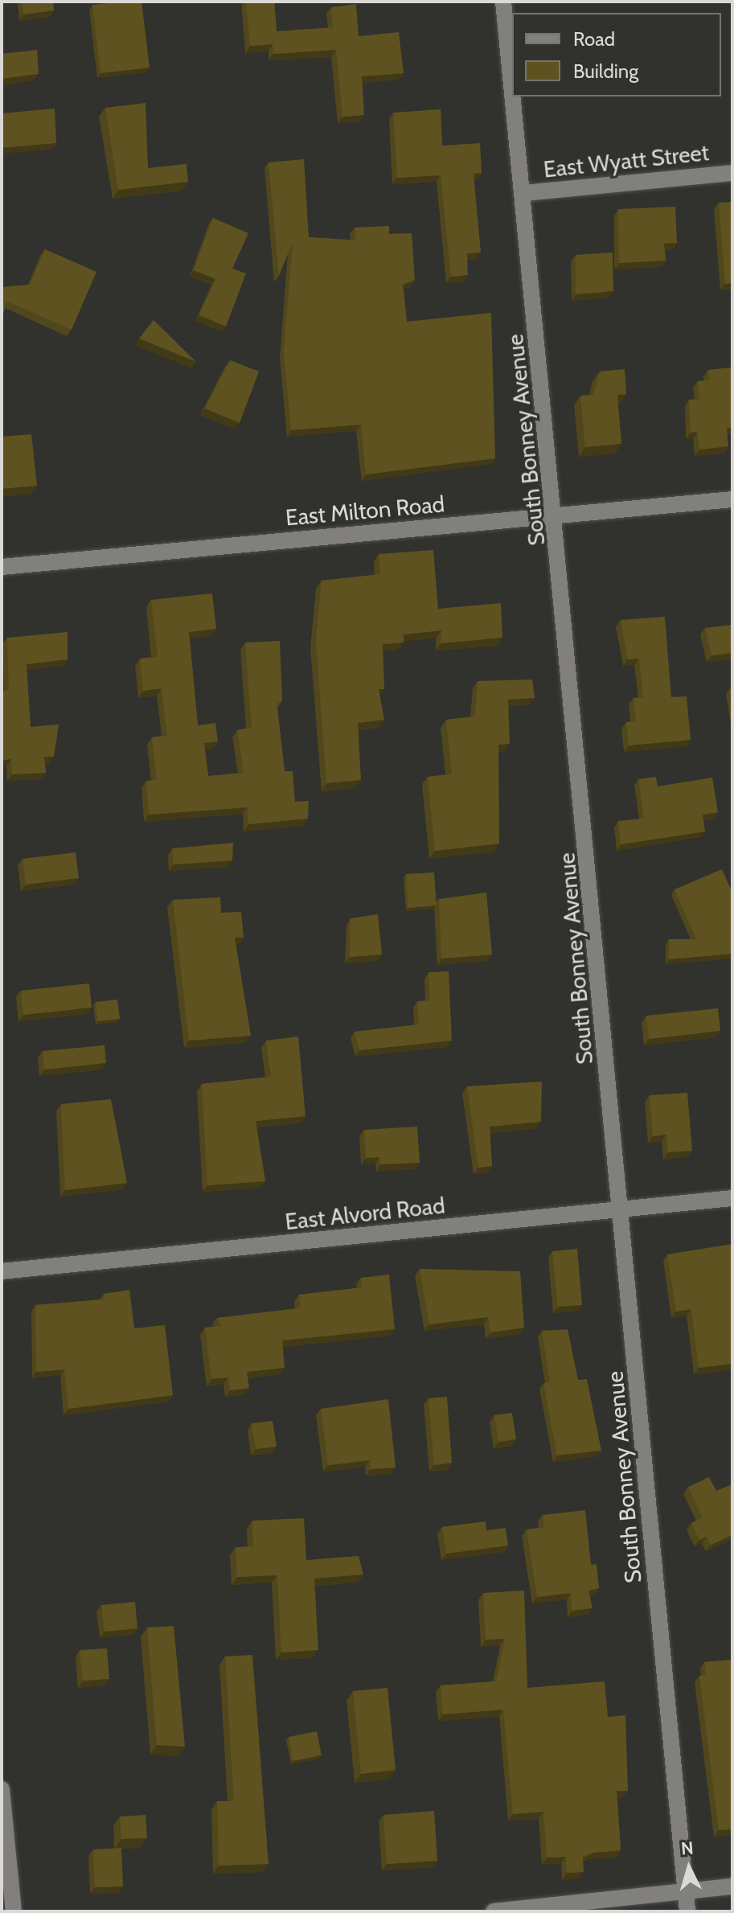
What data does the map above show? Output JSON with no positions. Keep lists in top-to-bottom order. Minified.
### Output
{"streets":{"street":["East Wyatt Street","South Bonney Avenue","East Milton Road","East Alvord Road"]},"crossings":[["East Wyatt Street","South Bonney Avenue"],["South Bonney Avenue","East Milton Road"],["South Bonney Avenue","East Alvord Road"]],"legend":["Road","Building"],"north":"top"}
